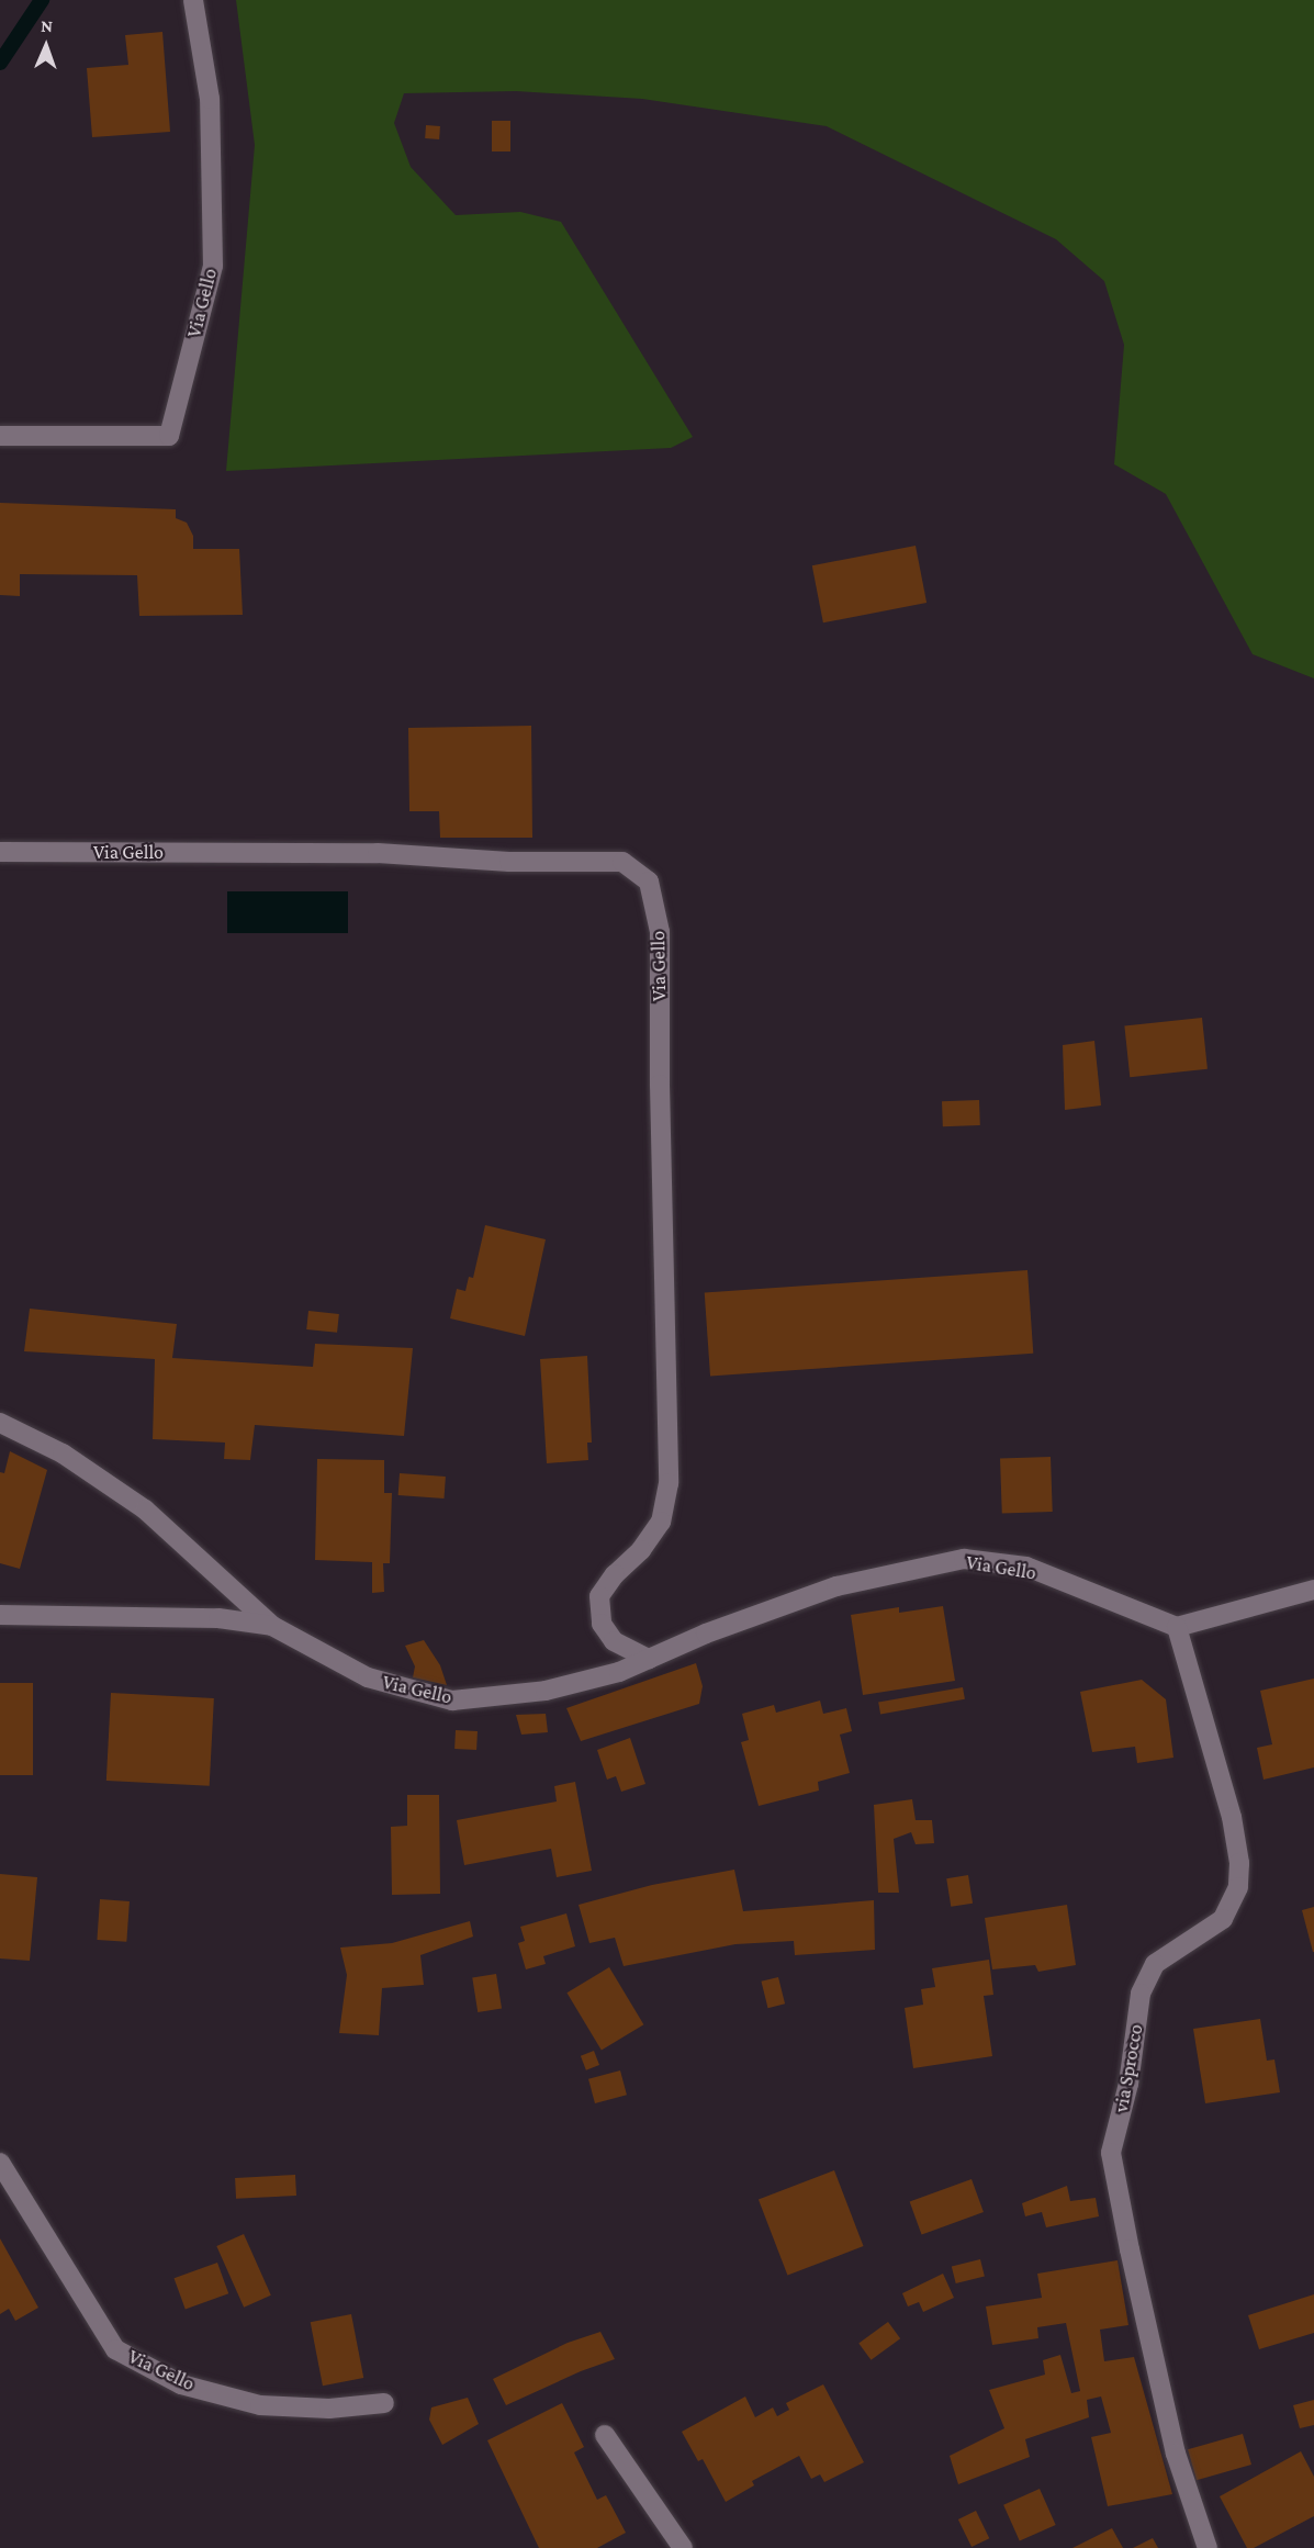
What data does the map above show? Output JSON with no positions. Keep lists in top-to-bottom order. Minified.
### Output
{"streets":{"street":["Via Gello","via Sprocco"]},"crossings":[["Via Gello","via Sprocco"]],"north":"top"}
